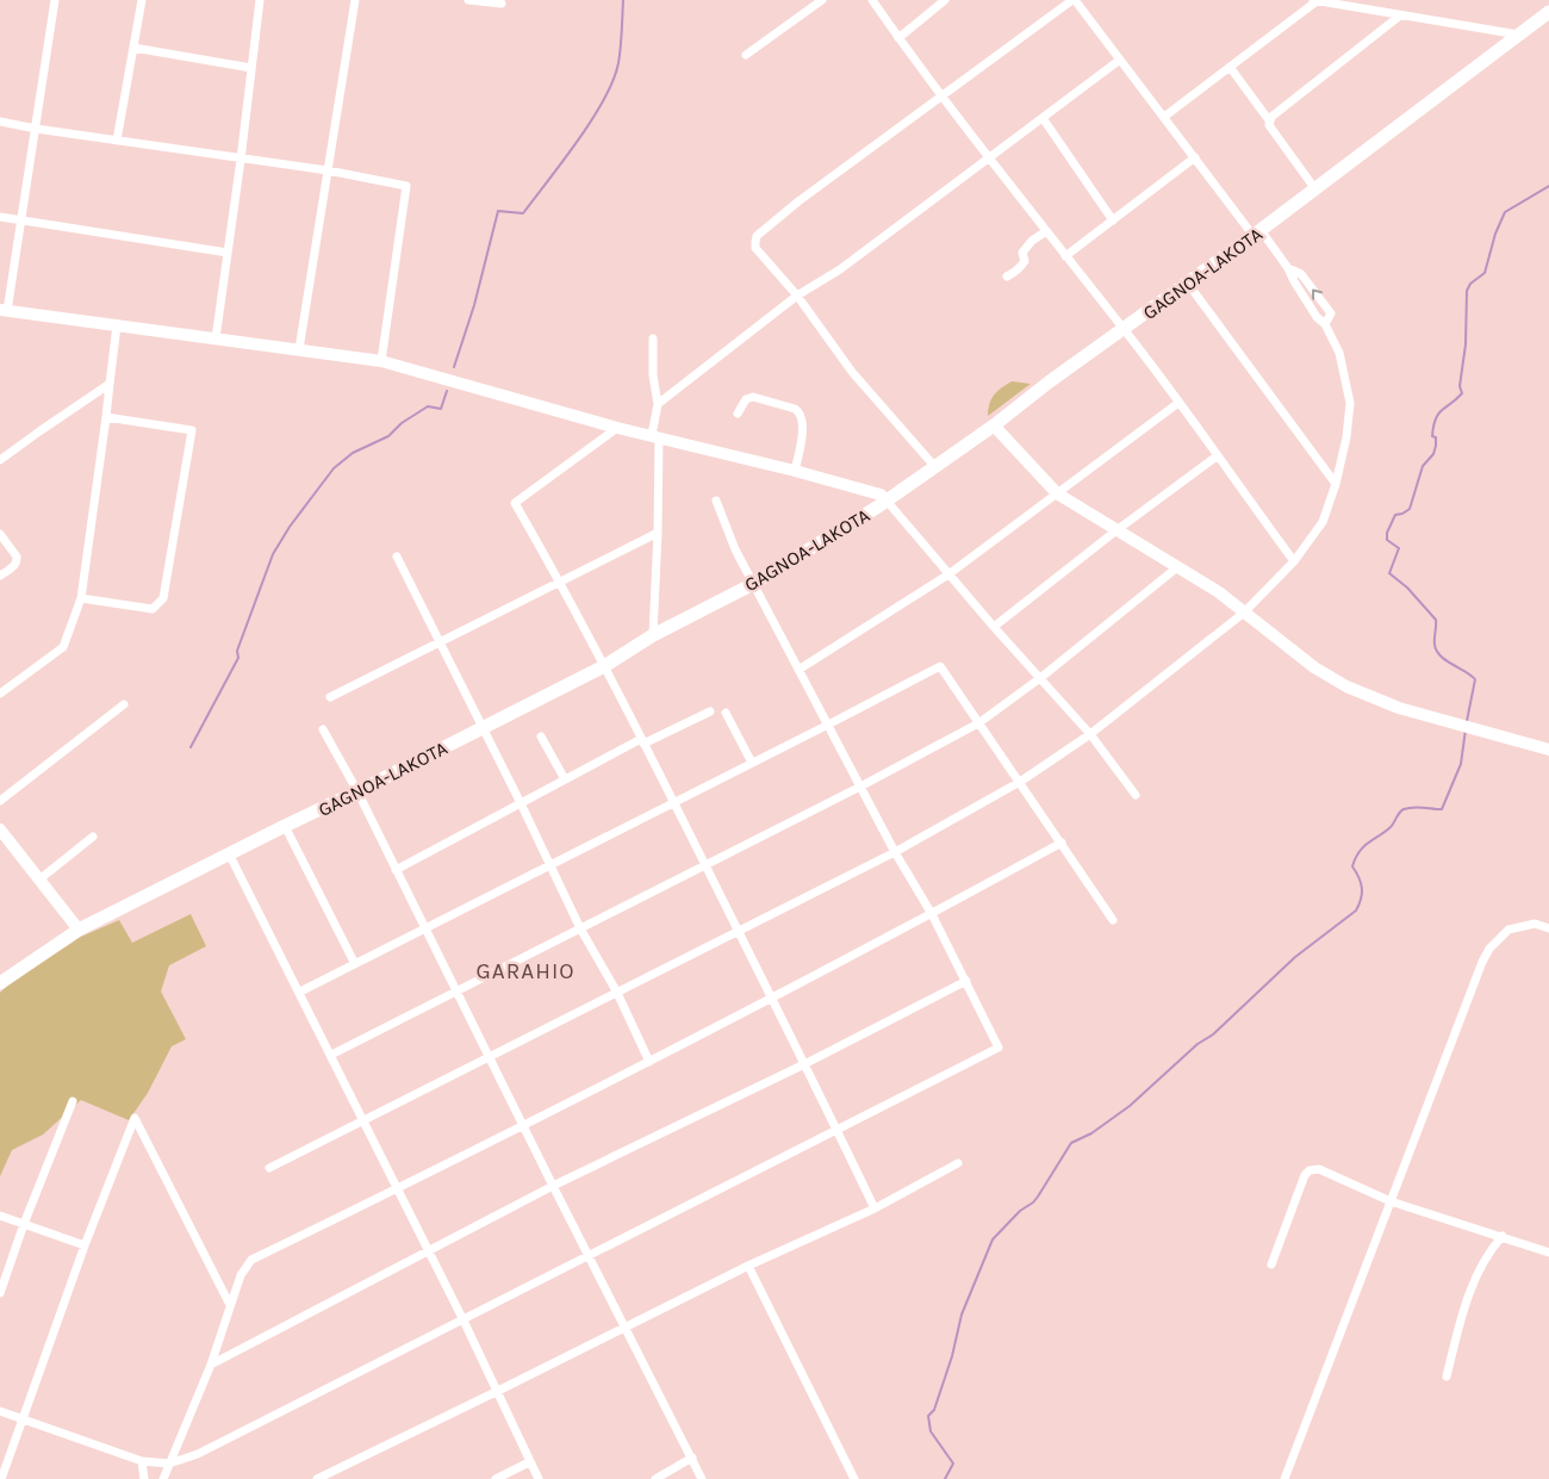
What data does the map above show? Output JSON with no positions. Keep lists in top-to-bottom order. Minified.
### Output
{"streets":{"main road":["GAGNOA-LAKOTA"]},"districts":["GARAHIO"]}
